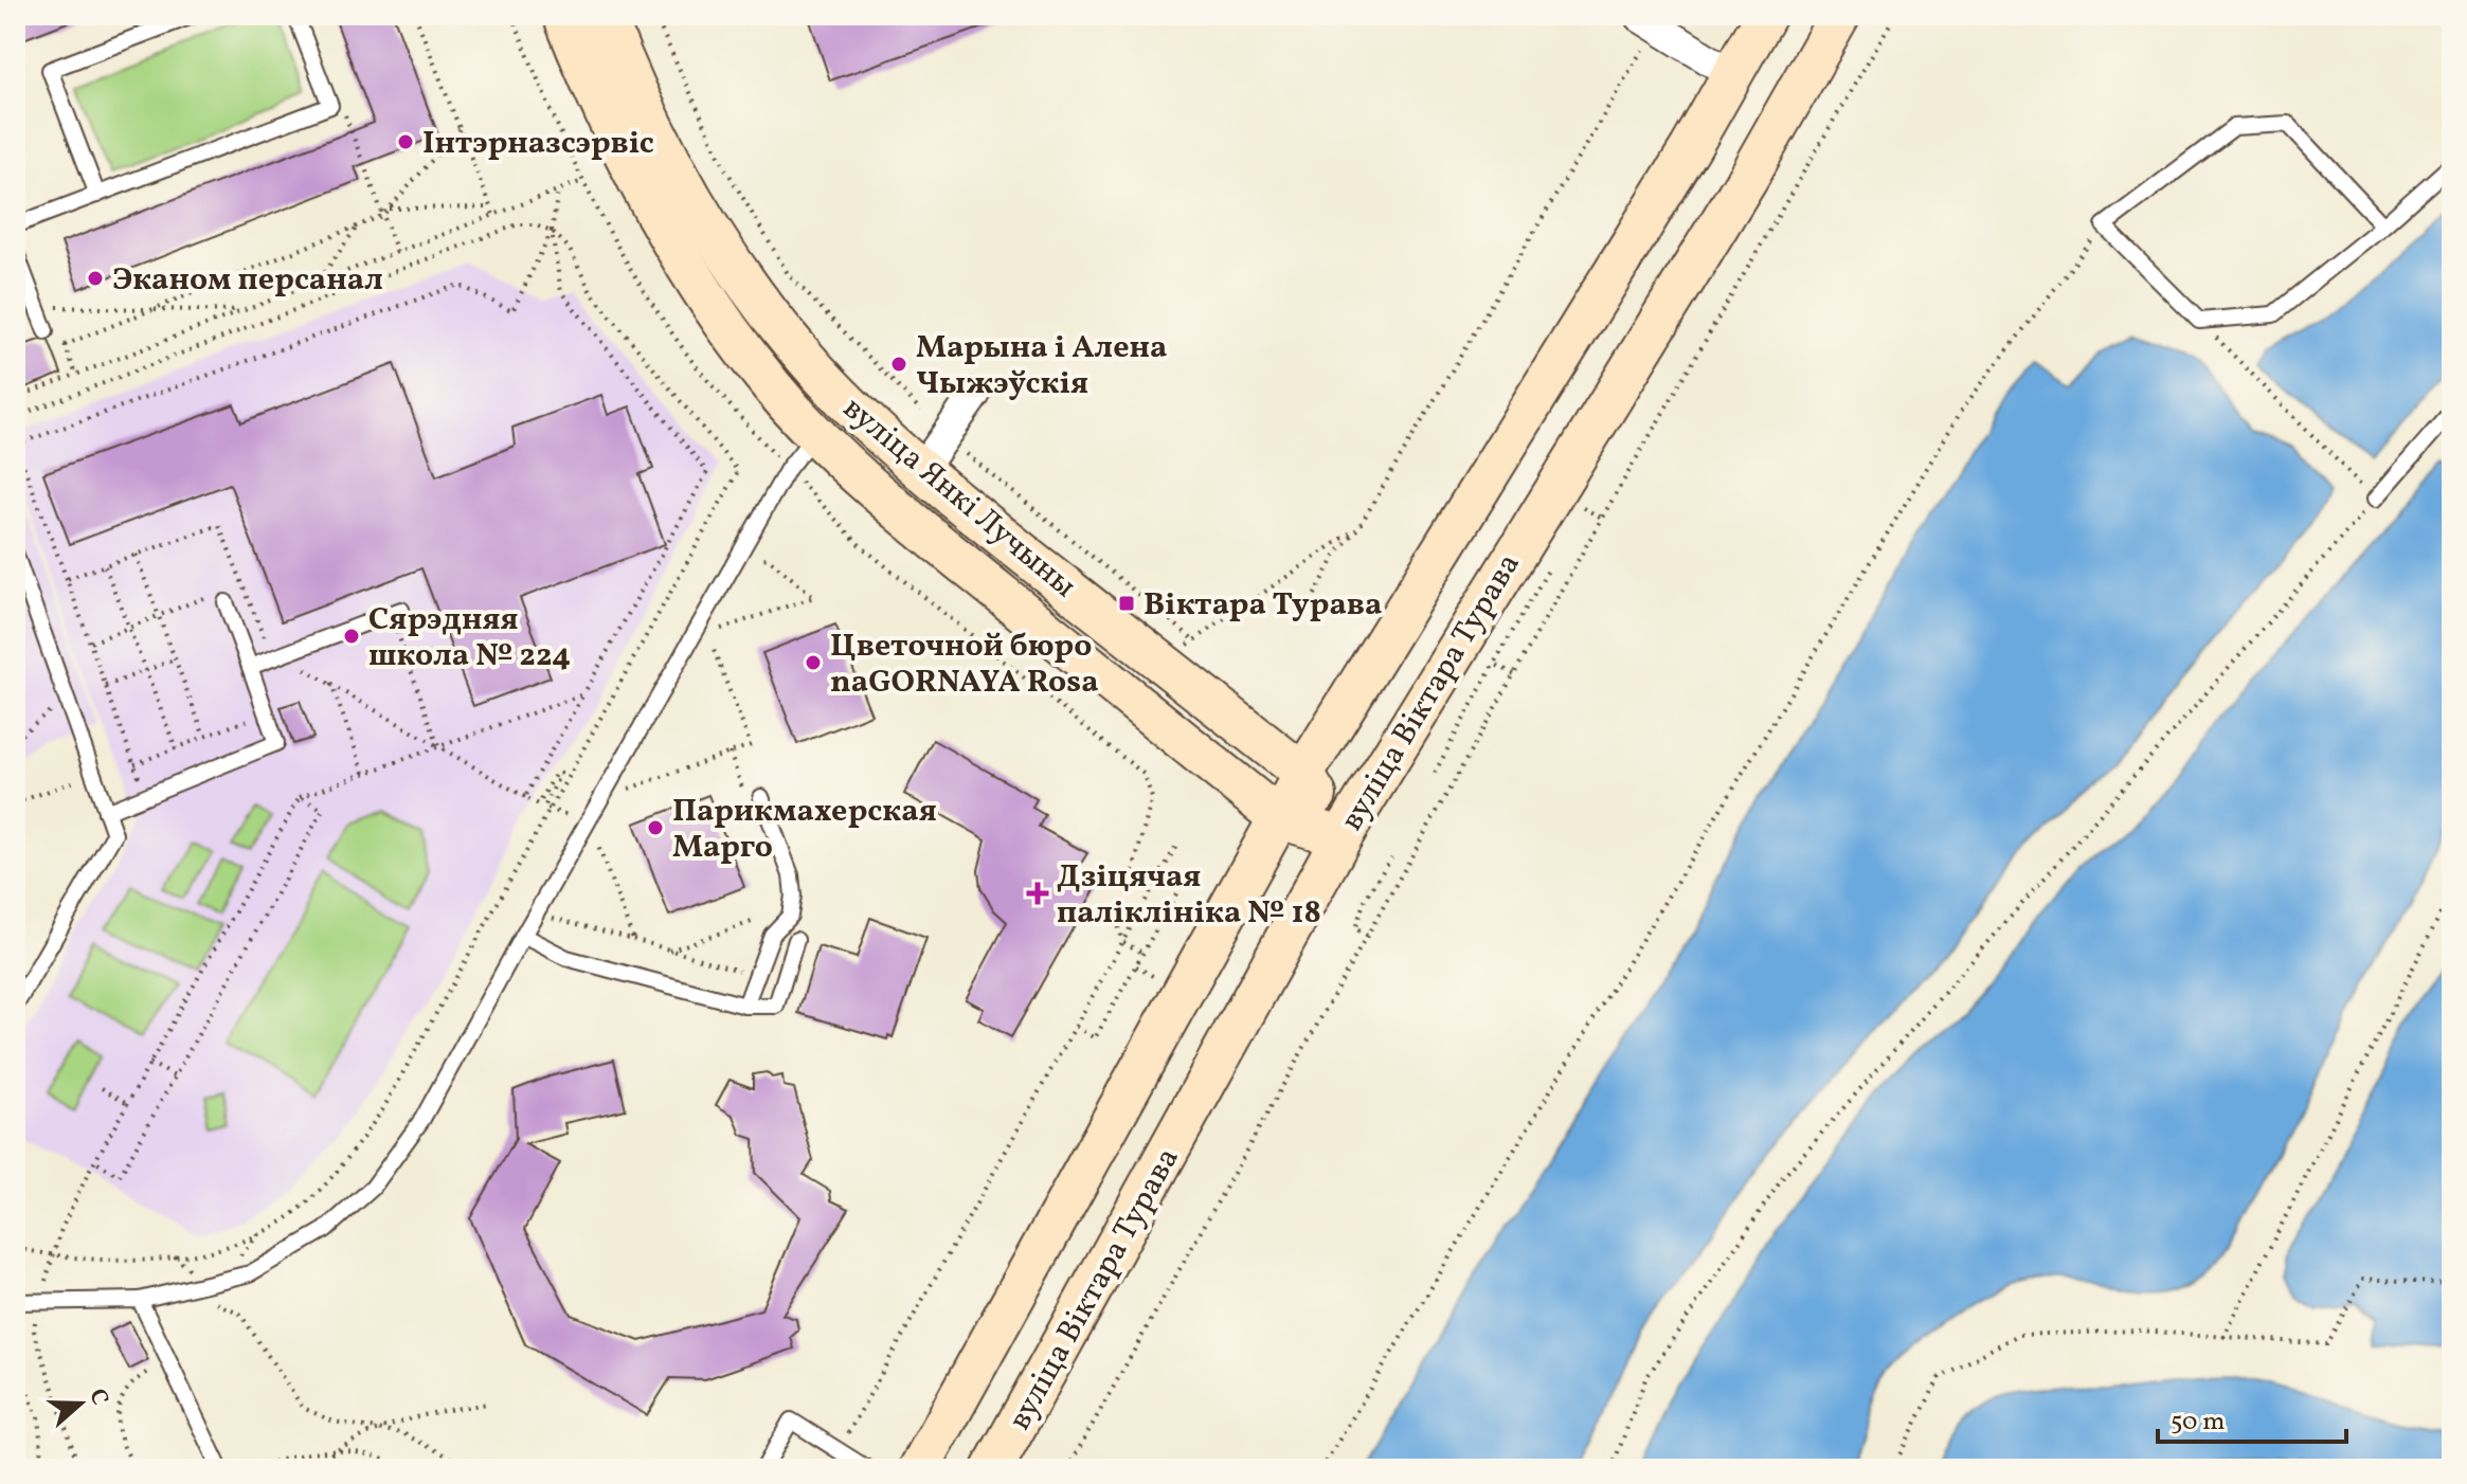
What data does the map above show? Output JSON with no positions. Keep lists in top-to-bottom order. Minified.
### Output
{"streets":{"main road":["вуліца Янкі Лучыны","вуліца Віктара Турава"]},"crossings":[["вуліца Янкі Лучыны","вуліца Віктара Турава"]],"places":{"other":["Інтэрназсэрвіс","Эканом персанал","Марына і Алена Чыжэўскія","Сярэдняя школа № 224","Цветочной бюро naGORNAYA Rosa","Парикмахерская Марго"],"transit":["Віктара Турава"],"health":["Дзіцячая паліклініка № 18"]},"scale_bar":"50 m","north":"right"}
